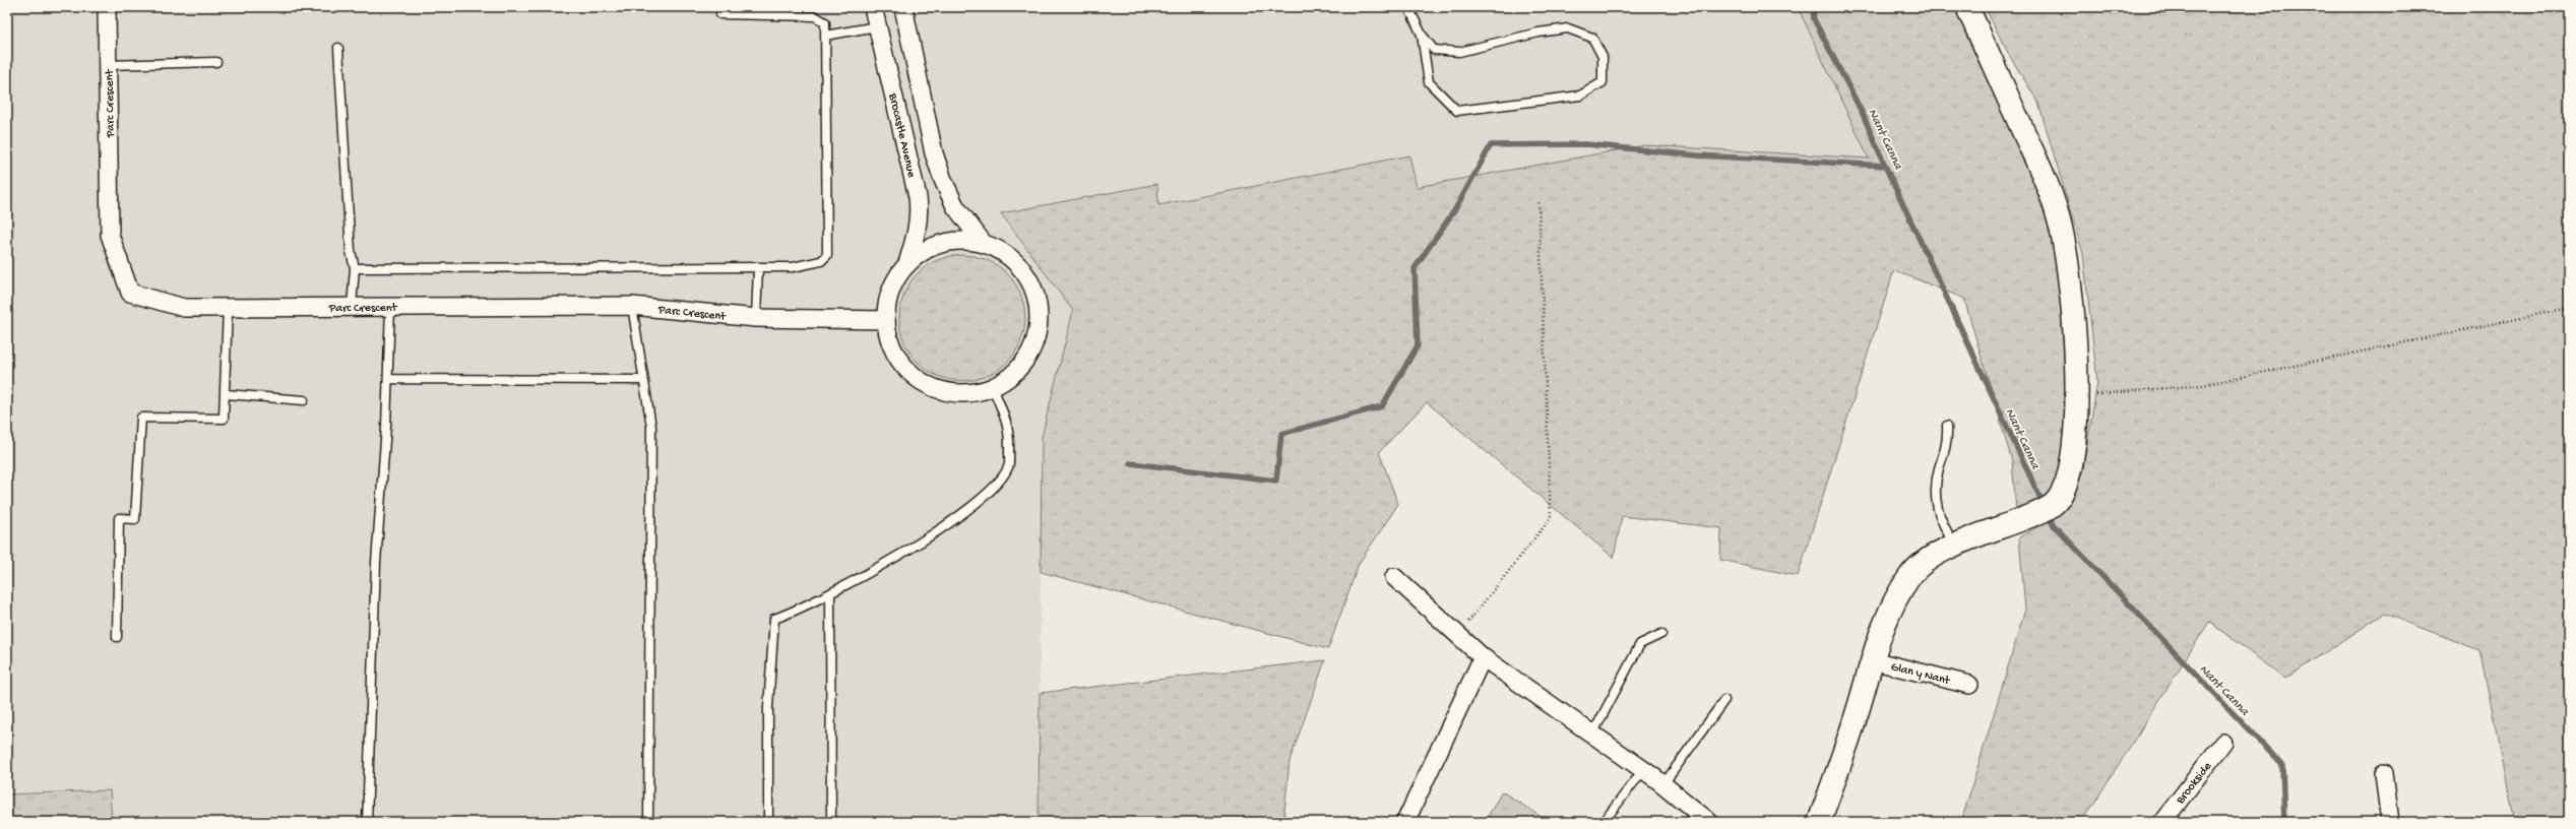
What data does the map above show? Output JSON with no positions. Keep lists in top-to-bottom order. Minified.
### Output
{"streets":{"street":["Parc Crescent","Brocastle Avenue","Glan y Nant","Brookside"]},"water":["Nant Canna"]}
